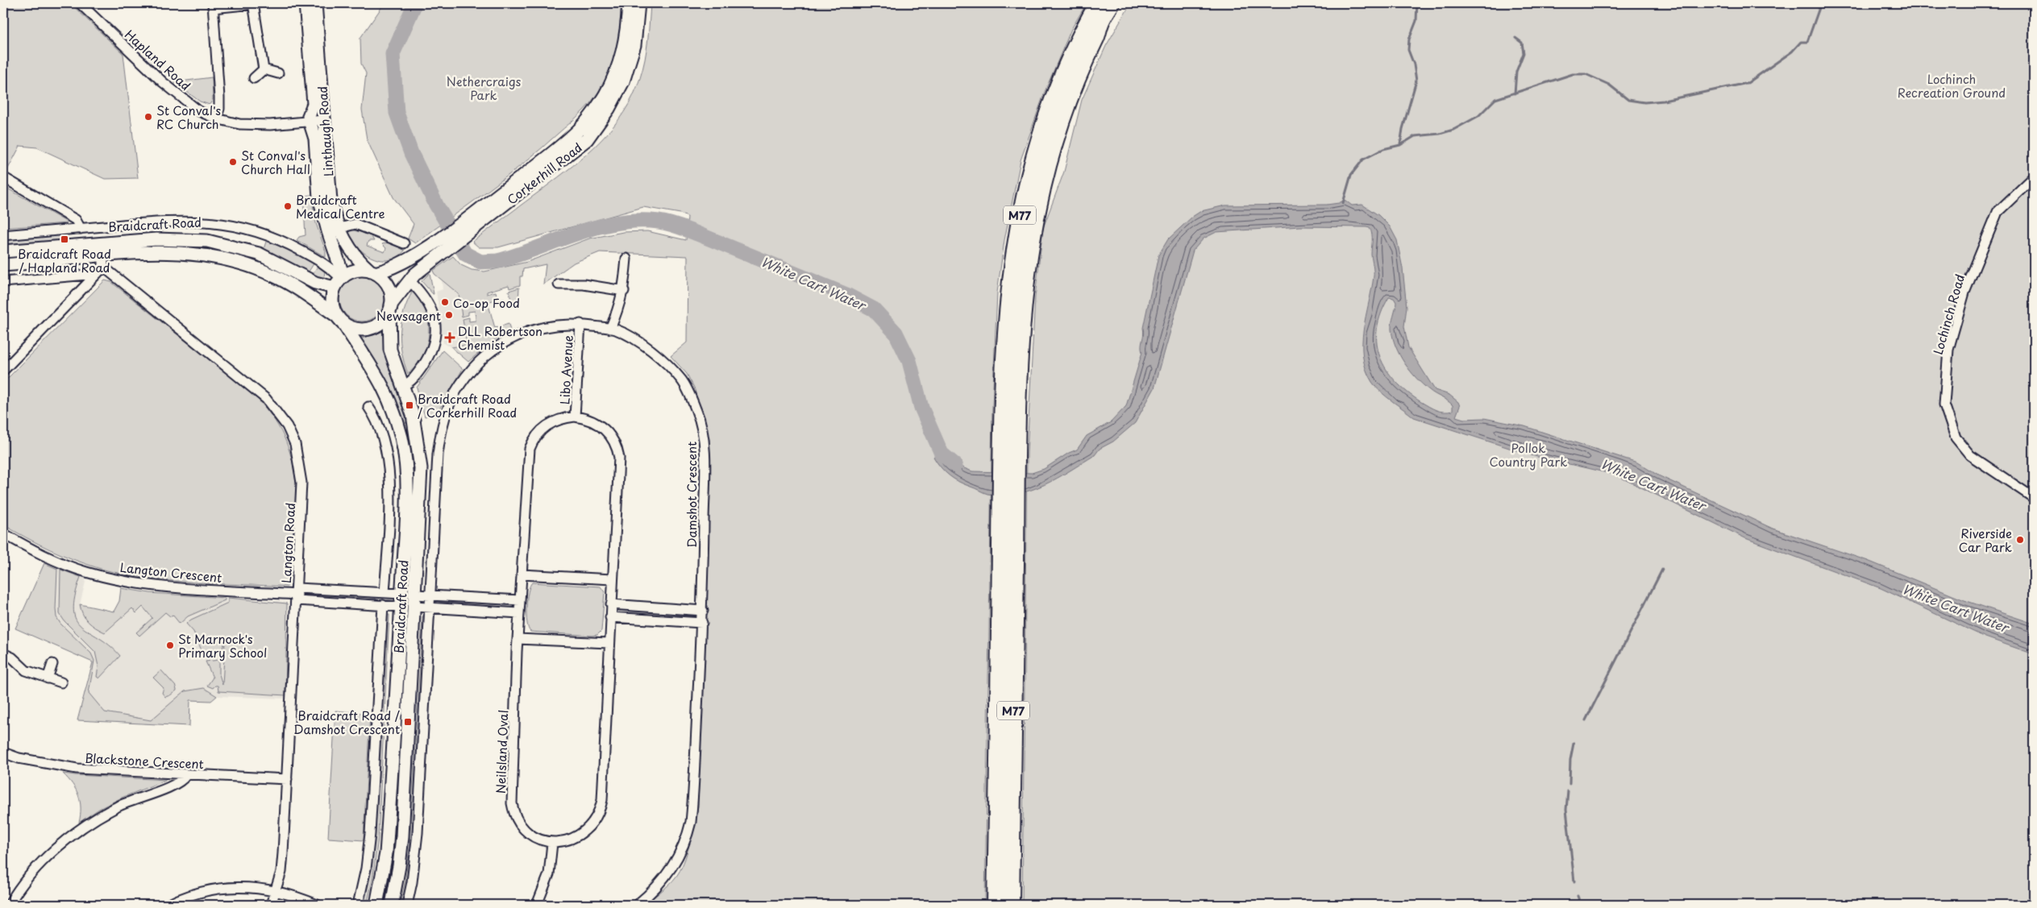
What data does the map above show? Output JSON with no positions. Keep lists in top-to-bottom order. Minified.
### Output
{"streets":{"highway":["M77"],"street":["Hapland Road","Linthaugh Road","Corkerhill Road","Braidcraft Road","Lochinch Road","Libo Avenue","Damshot Crescent","Langton Road","Langton Crescent","Neilsland Oval","Blackstone Crescent"]},"crossings":[["Hapland Road","Linthaugh Road"],["Linthaugh Road","Corkerhill Road"],["Linthaugh Road","Braidcraft Road"],["Corkerhill Road","Braidcraft Road"],["Braidcraft Road","Langton Road"],["Libo Avenue","Damshot Crescent"],["Libo Avenue","Neilsland Oval"],["Langton Road","Langton Crescent"],["Langton Road","Blackstone Crescent"]],"water":["White Cart Water"],"parks":["Lochinch Recreation Ground","Nethercraigs Park","Pollok Country Park"],"places":{"other":["St Conval's RC Church","St Conval's Church Hall","Braidcraft Medical Centre","Co-op Food","Newsagent","Riverside Car Park","St Marnock's Primary School"],"transit":["Braidcraft Road / Hapland Road","Braidcraft Road / Corkerhill Road","Braidcraft Road / Damshot Crescent"],"health":["DLL Robertson Chemist"]}}
